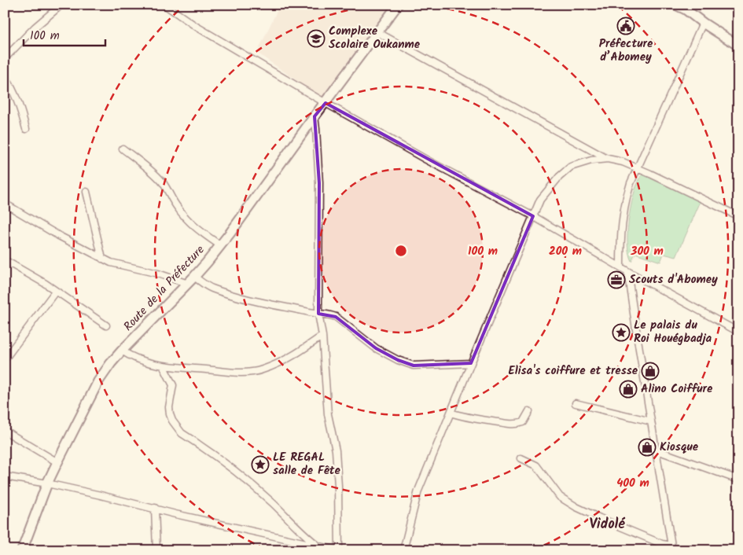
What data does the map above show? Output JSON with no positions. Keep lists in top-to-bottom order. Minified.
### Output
{"streets":{"street":["Route de la Préfecture"]},"districts":["Vidolé"],"places":{"public building":["Préfecture d’Abomey"],"school or university":["Complexe Scolaire Oukanme"],"office":["Scouts d'Abomey"],"place":["Le palais du Roi Houégbadja","LE REGAL salle de Fête"],"shop":["Elisa's coiffure et tresse","Alino Coiffure","Kiosque"]},"scale_bar":"100 m","rings":["100 m","200 m","300 m","400 m"]}
